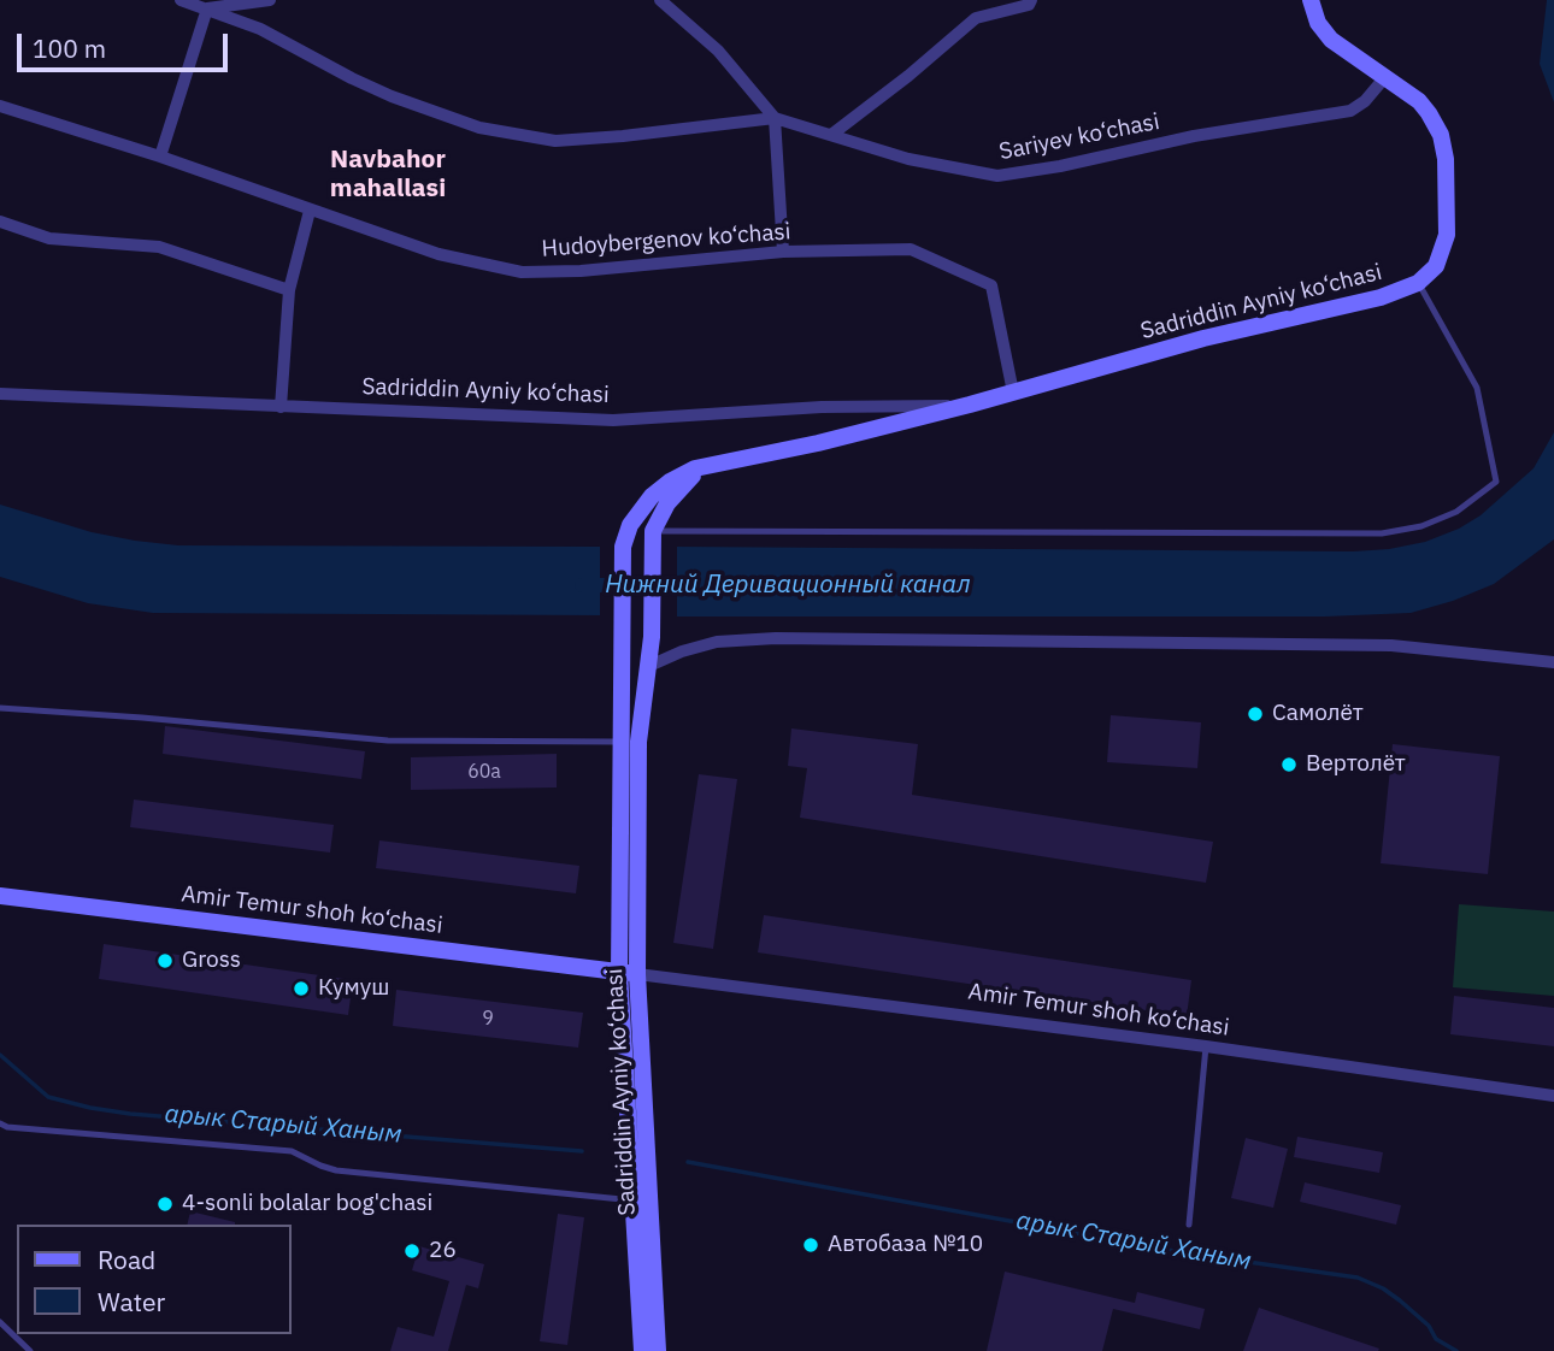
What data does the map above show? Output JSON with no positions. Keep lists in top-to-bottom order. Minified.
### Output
{"streets":{"main road":["Sadriddin Ayniy ko‘chasi","Amir Temur shoh ko‘chasi"],"street":["Sariyev ko‘chasi","Hudoybergenov ko‘chasi"]},"crossings":[["Sariyev ko‘chasi","Sadriddin Ayniy ko‘chasi"],["Hudoybergenov ko‘chasi","Sadriddin Ayniy ko‘chasi"],["Sadriddin Ayniy ko‘chasi","Amir Temur shoh ko‘chasi"]],"districts":["Navbahor mahallasi"],"water":["Нижний Деривационный канал","арык Старый Ханым"],"places":["Самолёт","Вертолёт","Gross","Кумуш","4-sonli bolalar bog'chasi","Автобаза №10","26"],"house_numbers":["60a","9"],"legend":["Road","Water"],"scale_bar":"100 m"}
